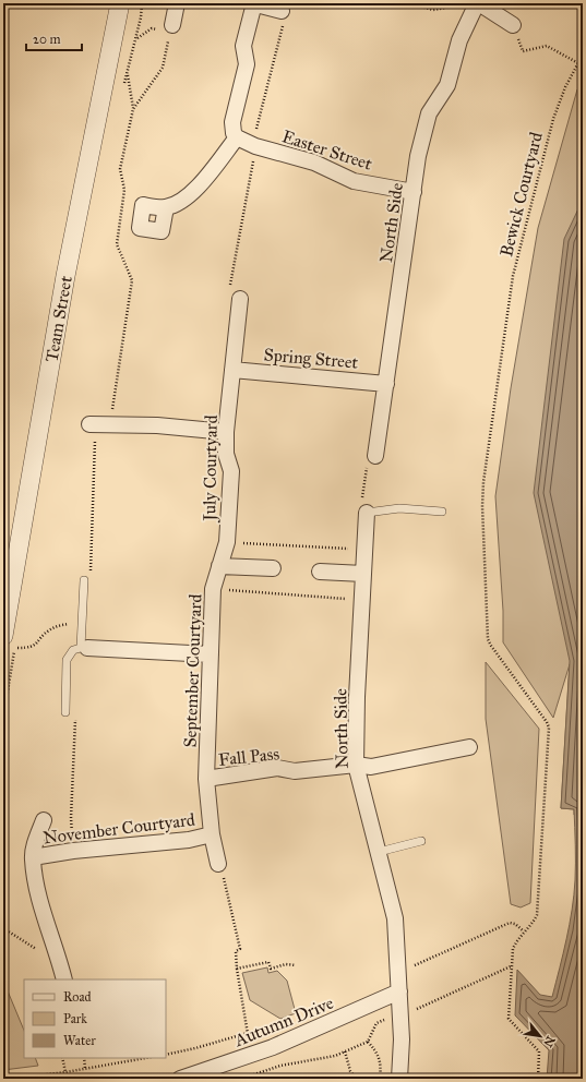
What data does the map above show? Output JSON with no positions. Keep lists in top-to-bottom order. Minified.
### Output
{"streets":{"street":["Easter Street","North Side","Team Street","Spring Street","July Courtyard","September Courtyard","Fall Pass","November Courtyard","Autumn Drive"],"path":["Bewick Courtyard"]},"crossings":[["Easter Street","North Side"],["North Side","Spring Street"],["North Side","Fall Pass"],["North Side","Autumn Drive"],["Spring Street","July Courtyard"],["July Courtyard","September Courtyard"],["September Courtyard","Fall Pass"],["Fall Pass","November Courtyard"]],"legend":["Road","Park","Water"],"scale_bar":"20 m","north":"bottom right"}
